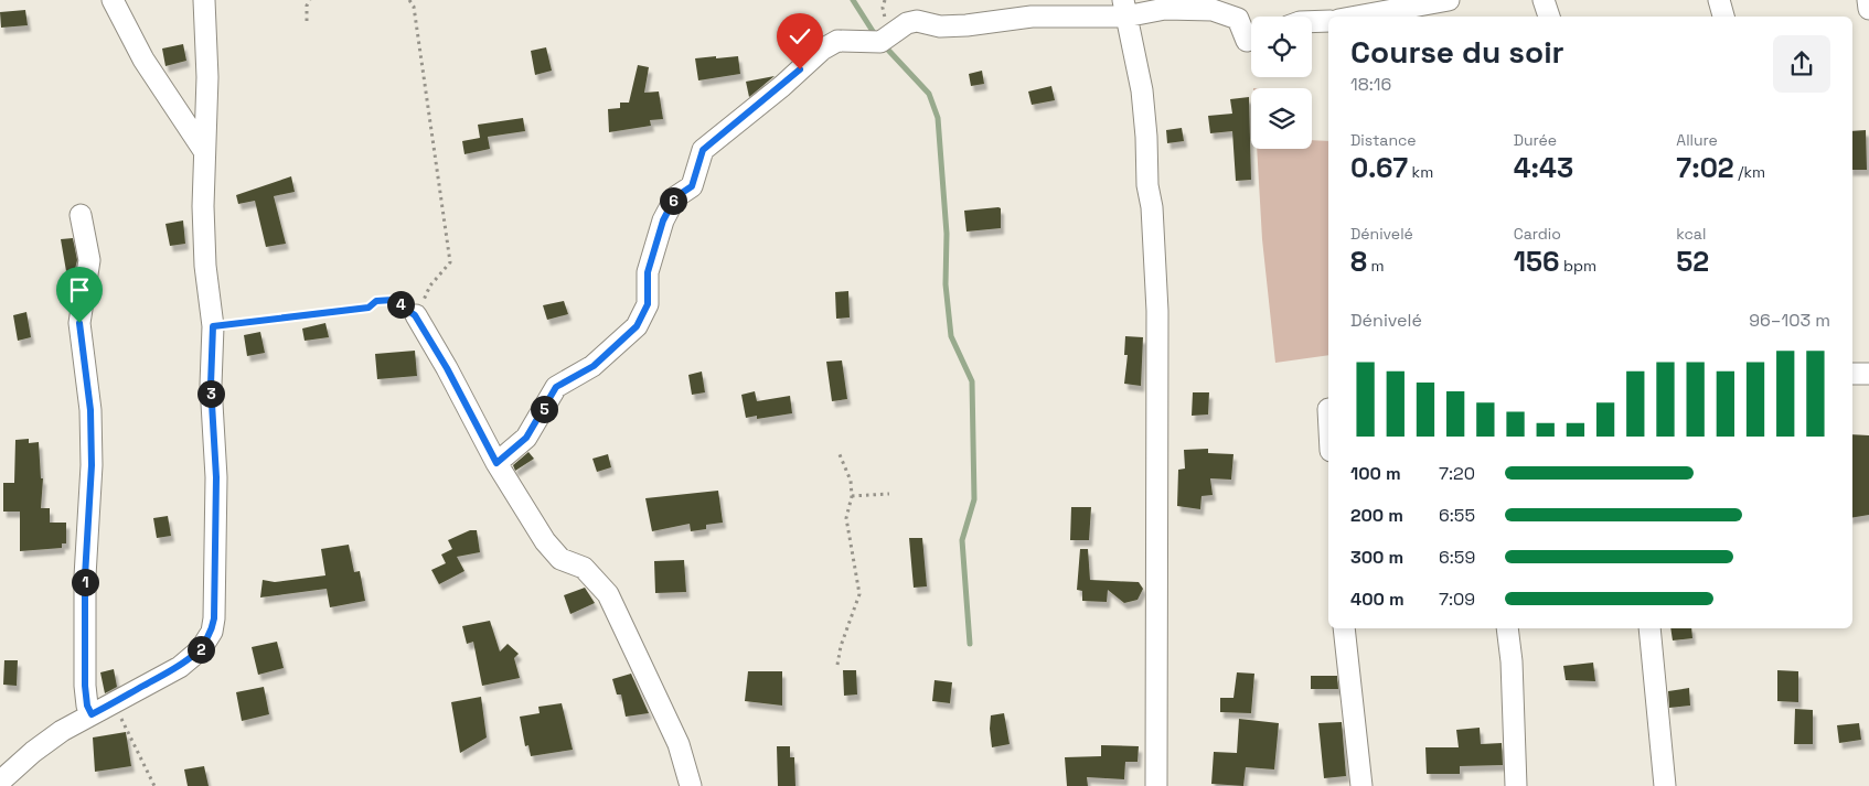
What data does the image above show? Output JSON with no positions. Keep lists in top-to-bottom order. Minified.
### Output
{"page":{"heading":["Course du soir","18:16"],"stats":[["Distance","0.67 km"],["Durée","4:43"],["Allure","7:02 /km"],["Dénivelé","8 m"],["Cardio","156 bpm"],["kcal","52"]],"pins":["6","4","3","5","1","2"],"chart":["Dénivelé","96–103 m"],"list":[{"name":"100 m","note":"7:20"},{"name":"200 m","note":"6:55"},{"name":"300 m","note":"6:59"},{"name":"400 m","note":"7:09"}]}}
